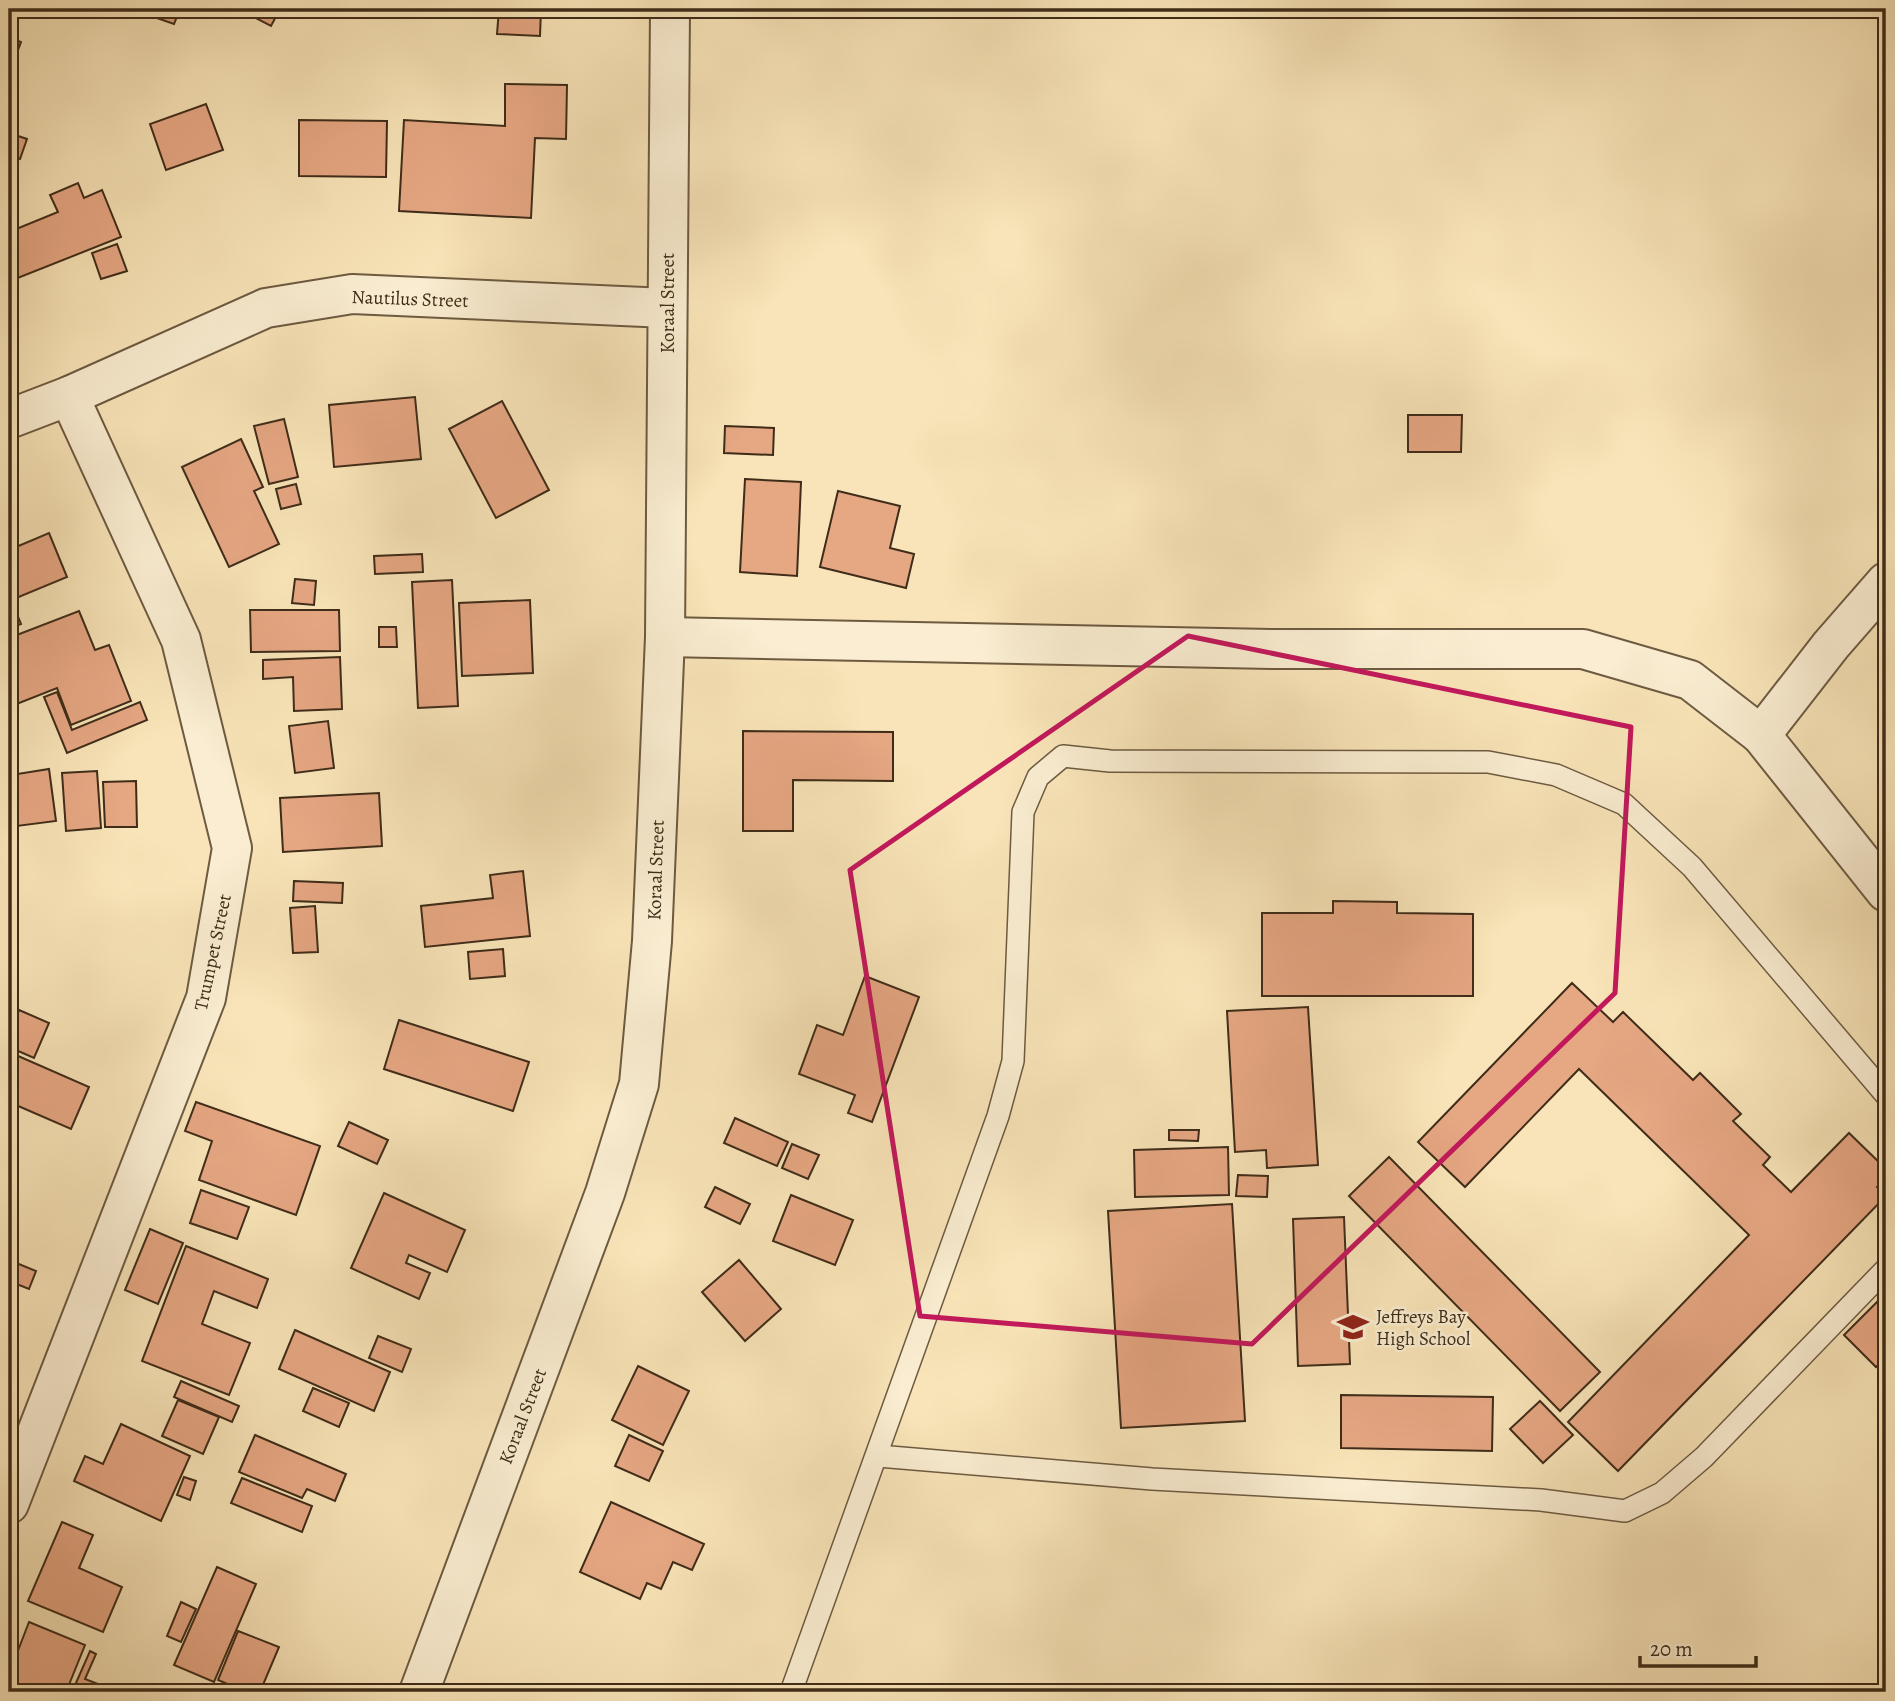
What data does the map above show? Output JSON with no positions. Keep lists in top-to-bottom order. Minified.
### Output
{"streets":{"street":["Nautilus Street","Koraal Street","Trumpet Street"]},"crossings":[["Nautilus Street","Koraal Street"],["Nautilus Street","Trumpet Street"]],"places":{"school or university":["Jeffreys Bay High School"]},"scale_bar":"20 m"}
